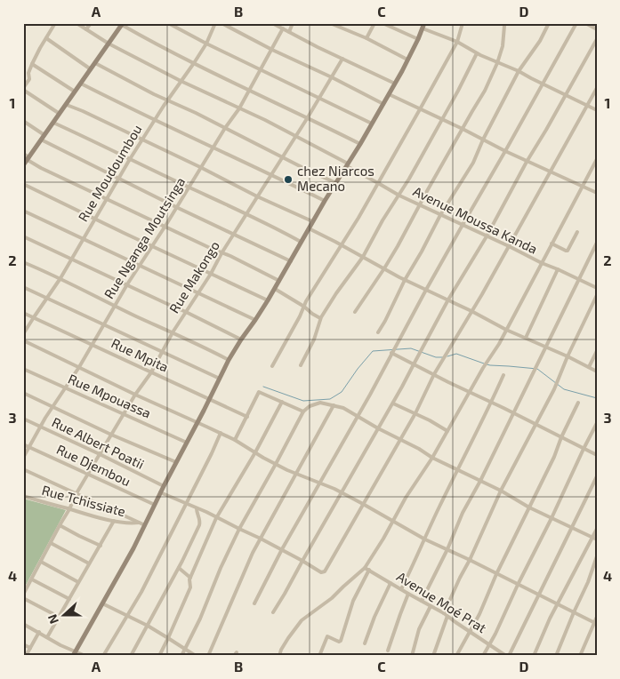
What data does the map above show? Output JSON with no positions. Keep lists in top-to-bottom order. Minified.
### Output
{"streets":{"street":["Rue Moudoumbou","Avenue Moussa Kanda","Rue Nganga Moutsinga","Rue Makongo","Rue Mpita","Rue Mpouassa","Rue Albert Poatii","Rue Djembou","Rue Tchissiate","Avenue Moé Prat"]},"crossings":[["Rue Moudoumbou","Avenue Moussa Kanda"],["Rue Moudoumbou","Rue Mpita"],["Avenue Moussa Kanda","Rue Nganga Moutsinga"],["Avenue Moussa Kanda","Rue Makongo"],["Rue Nganga Moutsinga","Rue Mpita"],["Rue Nganga Moutsinga","Rue Mpouassa"],["Rue Nganga Moutsinga","Rue Albert Poatii"],["Rue Nganga Moutsinga","Rue Djembou"],["Rue Makongo","Rue Mpita"],["Rue Makongo","Rue Mpouassa"],["Rue Makongo","Rue Albert Poatii"],["Rue Makongo","Rue Djembou"],["Rue Makongo","Rue Tchissiate"]],"places":["chez Niarcos Mecano"],"north":"left","grid":{"columns":["A","B","C","D"],"rows":["1","2","3","4"]}}
